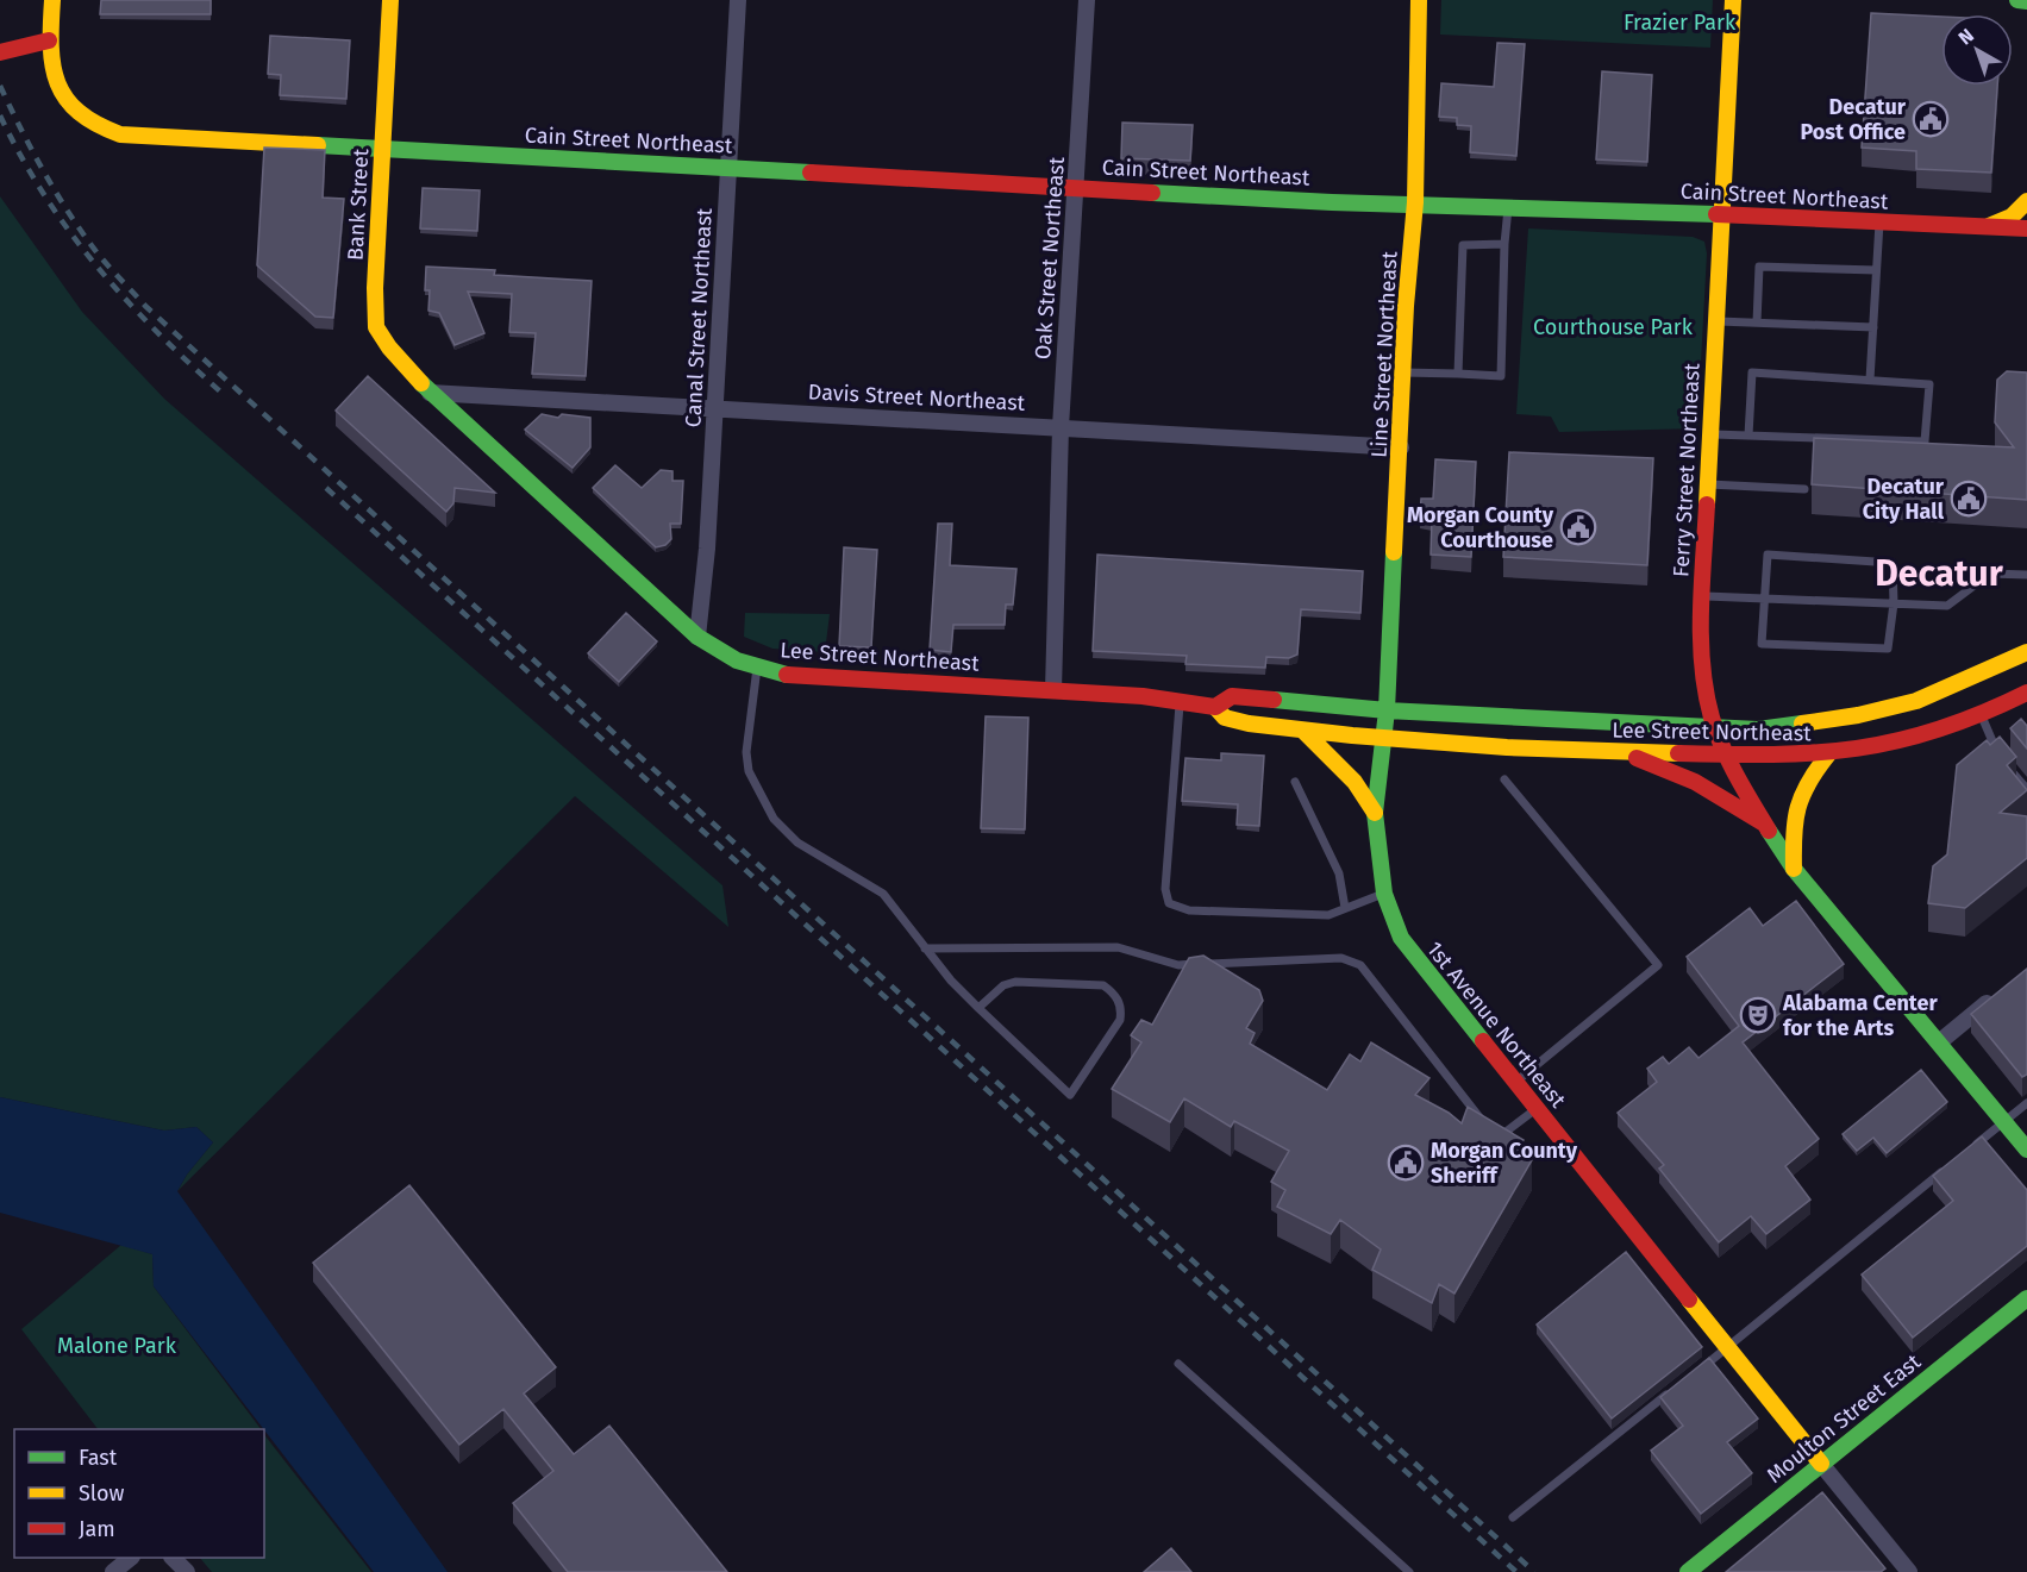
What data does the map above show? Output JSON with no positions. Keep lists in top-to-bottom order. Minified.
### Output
{"streets":{"street":["Cain Street Northeast","Bank Street","Oak Street Northeast","Canal Street Northeast","Line Street Northeast","Davis Street Northeast","Ferry Street Northeast","Lee Street Northeast","1st Avenue Northeast","Moulton Street East"]},"crossings":[["Cain Street Northeast","Bank Street"],["Cain Street Northeast","Oak Street Northeast"],["Cain Street Northeast","Canal Street Northeast"],["Cain Street Northeast","Line Street Northeast"],["Cain Street Northeast","Ferry Street Northeast"],["Bank Street","Davis Street Northeast"],["Bank Street","Lee Street Northeast"],["Oak Street Northeast","Davis Street Northeast"],["Oak Street Northeast","Lee Street Northeast"],["Canal Street Northeast","Davis Street Northeast"],["Canal Street Northeast","Lee Street Northeast"],["Line Street Northeast","Davis Street Northeast"],["Line Street Northeast","Lee Street Northeast"],["Davis Street Northeast","Lee Street Northeast"],["Ferry Street Northeast","Lee Street Northeast"],["Lee Street Northeast","1st Avenue Northeast"],["1st Avenue Northeast","Moulton Street East"]],"districts":["Decatur"],"parks":["Frazier Park","Courthouse Park","Malone Park"],"places":{"public building":["Decatur Post Office","Decatur City Hall","Morgan County Courthouse","Morgan County Sheriff"],"theatre":["Alabama Center for the Arts"]},"legend":["Fast","Slow","Jam"],"north":"top left"}
